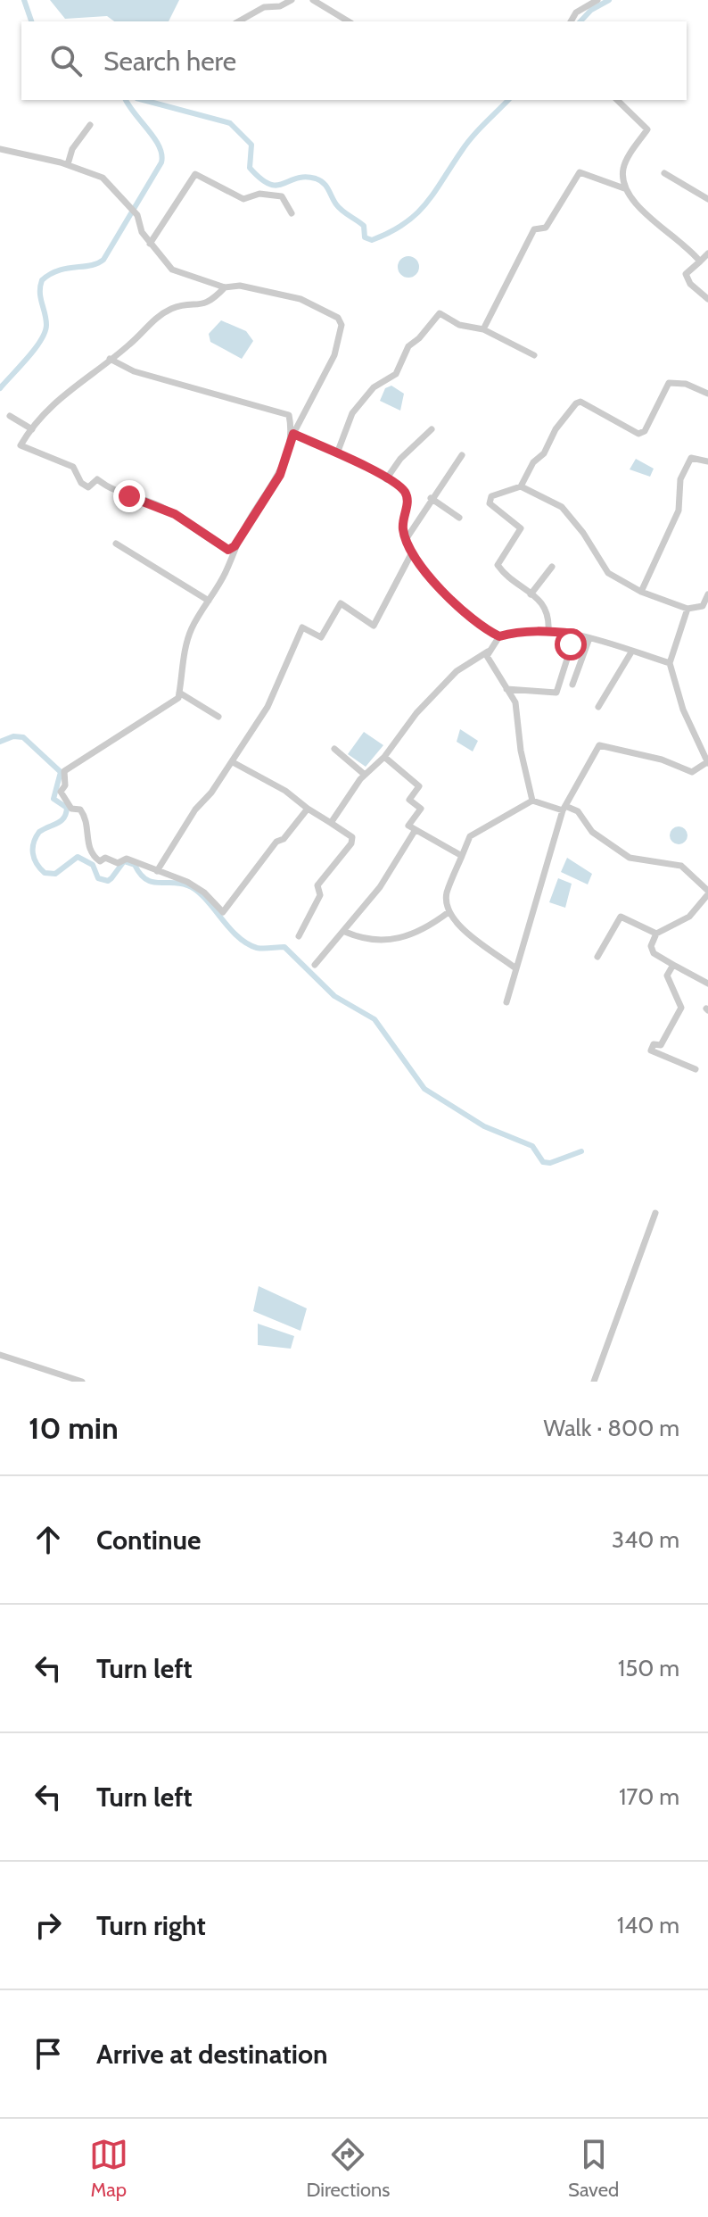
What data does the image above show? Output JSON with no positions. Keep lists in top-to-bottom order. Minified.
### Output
{"page":{"search":"Search here","heading":["10 min","Walk · 800 m"],"list":[["Continue","340 m"],["Turn left","150 m"],["Turn left","170 m"],["Turn right","140 m"],"Arrive at destination"],"nav":["Map","Directions","Saved"]}}
